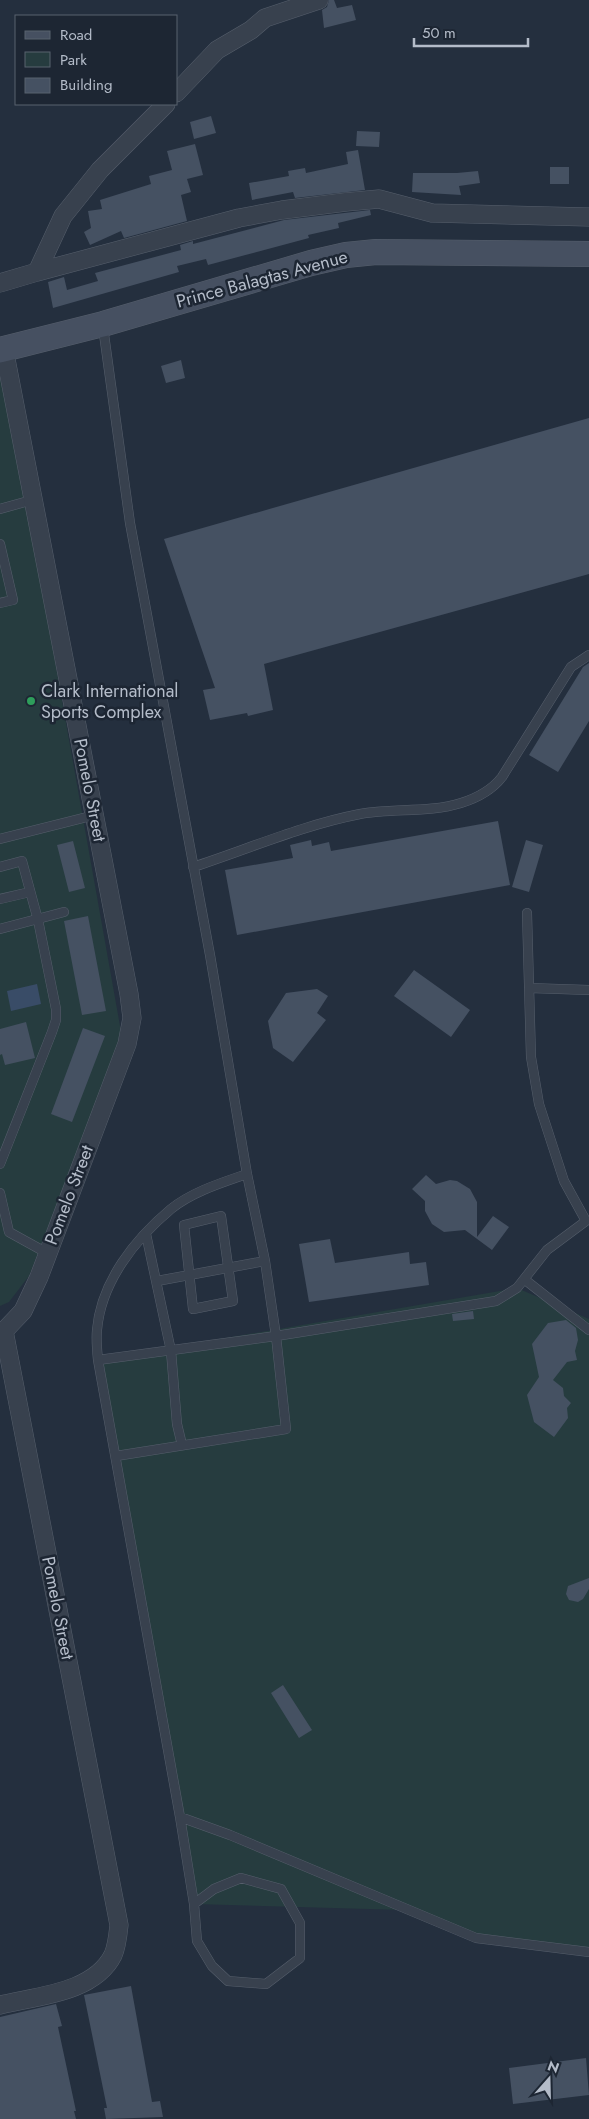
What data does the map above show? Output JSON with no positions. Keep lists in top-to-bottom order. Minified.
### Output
{"streets":{"main road":["Prince Balagtas Avenue"],"street":["Pomelo Street"]},"crossings":[["Prince Balagtas Avenue","Pomelo Street"]],"places":["Clark International Sports Complex"],"legend":["Road","Park","Building"],"scale_bar":"50 m","north":"top"}
